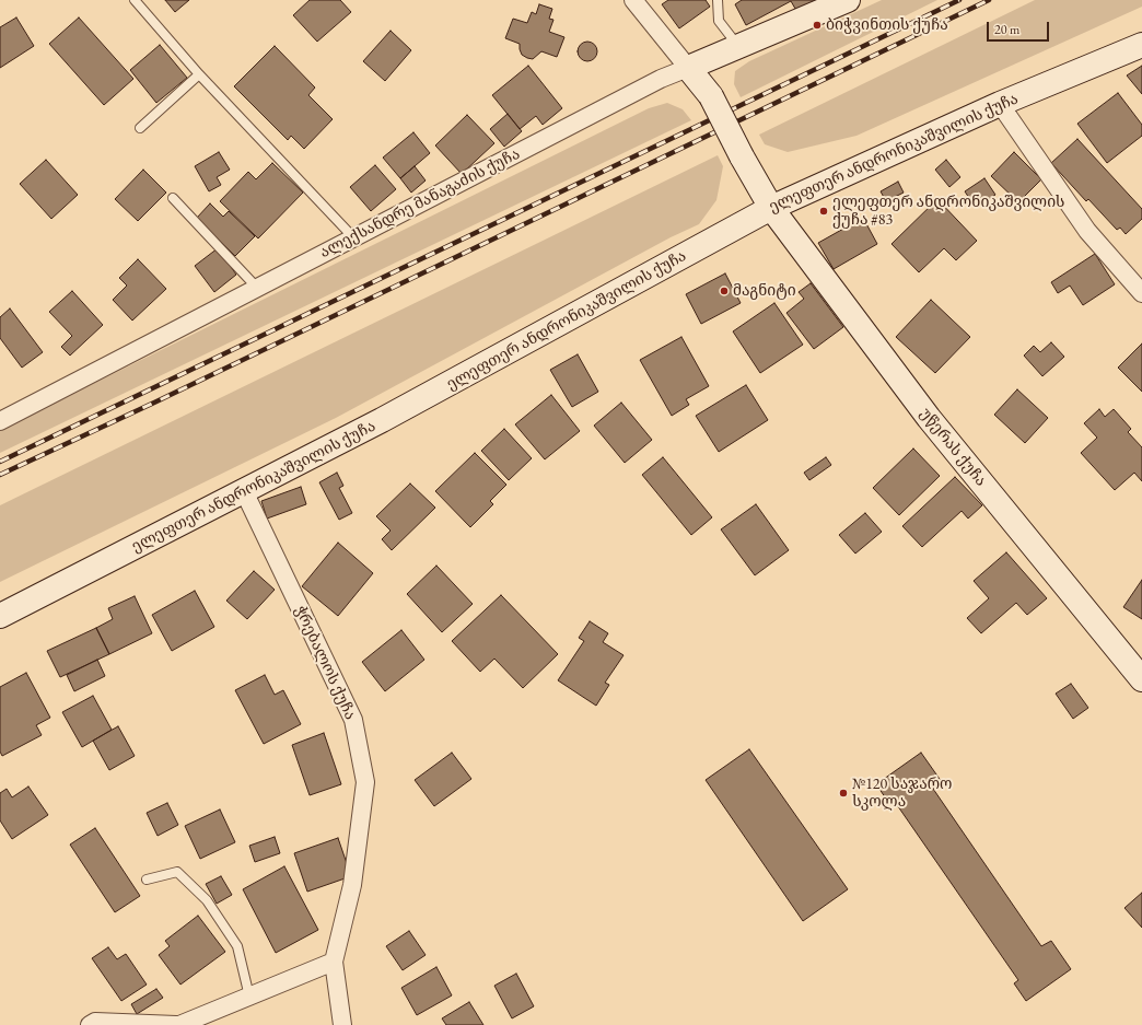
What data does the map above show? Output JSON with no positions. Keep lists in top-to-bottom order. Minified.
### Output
{"streets":{"main road":["ელეფთერ ანდრონიკაშვილის ქუჩა","ალექსანდრე მანაგაძის ქუჩა","უწერას ქუჩა"],"street":["ჭრებალოს ქუჩა"]},"crossings":[["ელეფთერ ანდრონიკაშვილის ქუჩა","უწერას ქუჩა"],["ელეფთერ ანდრონიკაშვილის ქუჩა","ჭრებალოს ქუჩა"],["ალექსანდრე მანაგაძის ქუჩა","უწერას ქუჩა"]],"places":["ბიჭვინთის ქუჩა","ელეფთერ ანდრონიკაშვილის ქუჩა #83","მაგნიტი","№120 საჯარო სკოლა"],"scale_bar":"20 m"}
